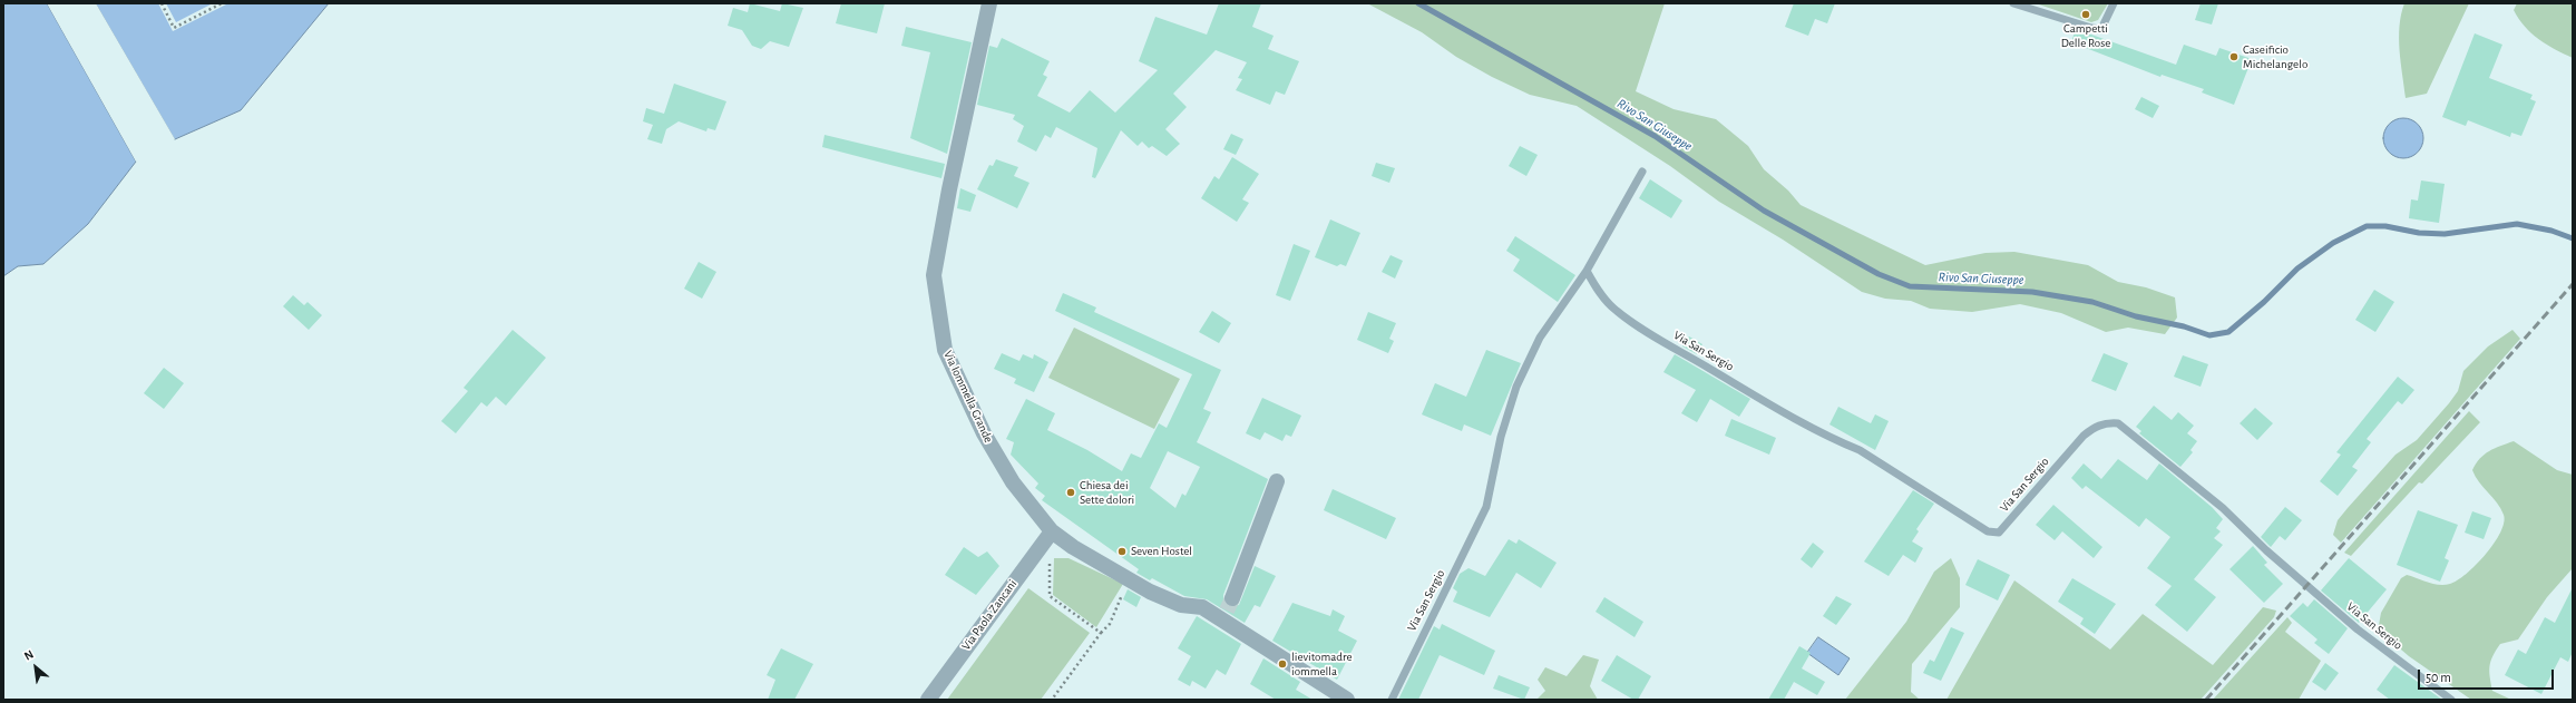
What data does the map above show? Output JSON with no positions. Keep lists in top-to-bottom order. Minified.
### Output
{"streets":{"street":["Via Iommella Grande","Via Paola Zancani"],"lane":["Via San Sergio"]},"crossings":[["Via Iommella Grande","Via Paola Zancani"]],"water":["Rivo San Giuseppe"],"places":["Campetti Delle Rose","Caseificio Michelangelo","Chiesa dei Sette dolori","Seven Hostel","lievitomadre iommella"],"scale_bar":"50 m","north":"top left"}
